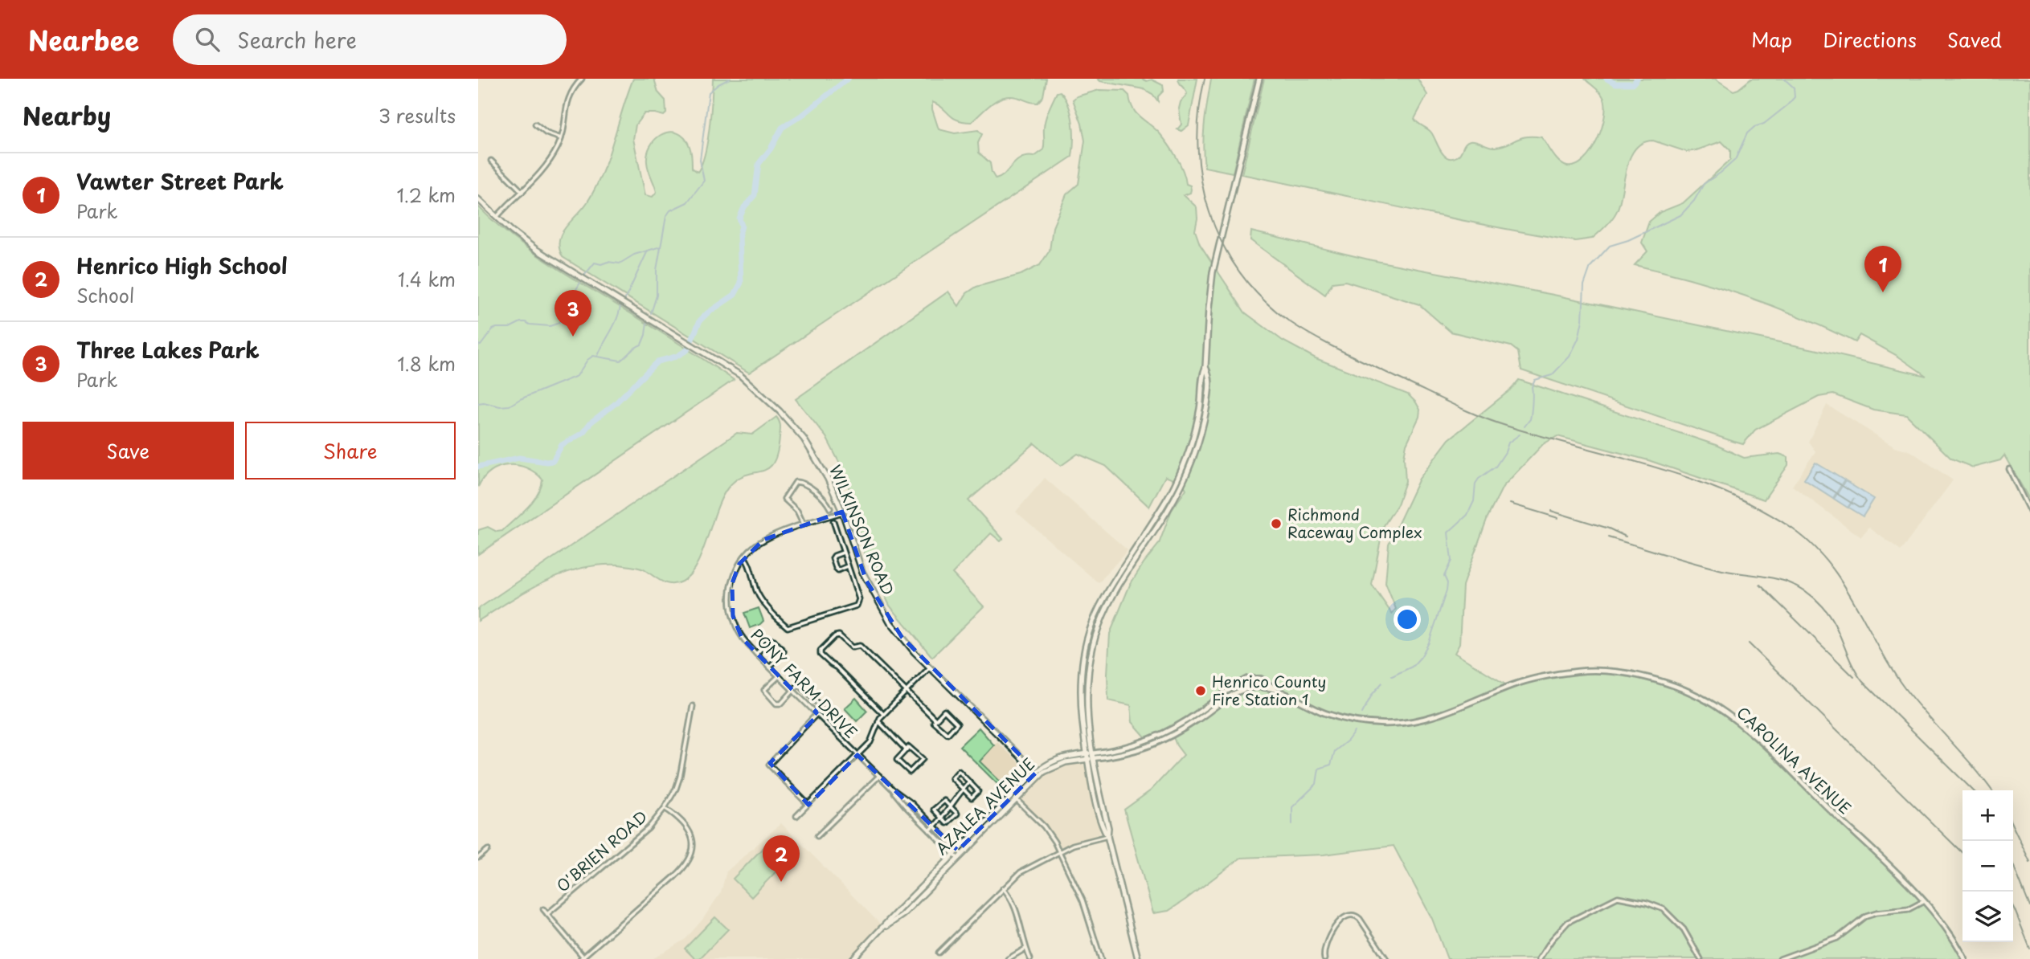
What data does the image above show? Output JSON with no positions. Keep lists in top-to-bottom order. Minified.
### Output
{"streets":{"main road":["WILKINSON ROAD","AZALEA AVENUE"],"street":["PONY FARM DRIVE","CAROLINA AVENUE","O'BRIEN ROAD"]},"crossings":[["WILKINSON ROAD","PONY FARM DRIVE"],["WILKINSON ROAD","AZALEA AVENUE"],["PONY FARM DRIVE","AZALEA AVENUE"],["CAROLINA AVENUE","AZALEA AVENUE"]],"places":["Richmond Raceway Complex","Henrico County Fire Station 1"],"page":{"header":"Nearbee","search":"Search here","nav":["Map","Directions","Saved"],"heading":["Nearby","3 results"],"list":[{"mark":"1","name":"Vawter Street Park","note":"Park","value":"1.2 km"},{"mark":"2","name":"Henrico High School","note":"School","value":"1.4 km"},{"mark":"3","name":"Three Lakes Park","note":"Park","value":"1.8 km"}],"pins":["1","3","2"],"buttons":["Save","Share"],"map_buttons":["+","−"]}}
